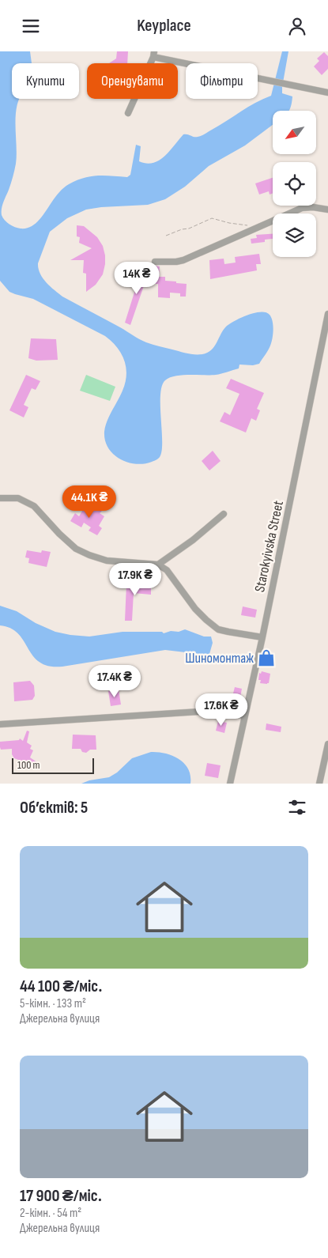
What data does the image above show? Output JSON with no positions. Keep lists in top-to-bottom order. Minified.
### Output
{"streets":{"street":["Starokyivska Street"]},"places":{"shop":["Шиномонтаж"]},"scale_bar":"100 m","north":"bottom left","page":{"header":"Keyplace","chip":["Купити","Орендувати","Фільтри"],"price":["14K ₴","44.1K ₴","17.9K ₴","17.4K ₴","17.6K ₴"],"scale":"100 m","heading":"Об’єктів: 5","list":[{"name":"44 100 ₴/міс.","note":"5-кімн. · 133 m² · Джерельна вулиця"},{"name":"17 900 ₴/міс.","note":"2-кімн. · 54 m² · Джерельна вулиця"}]}}
